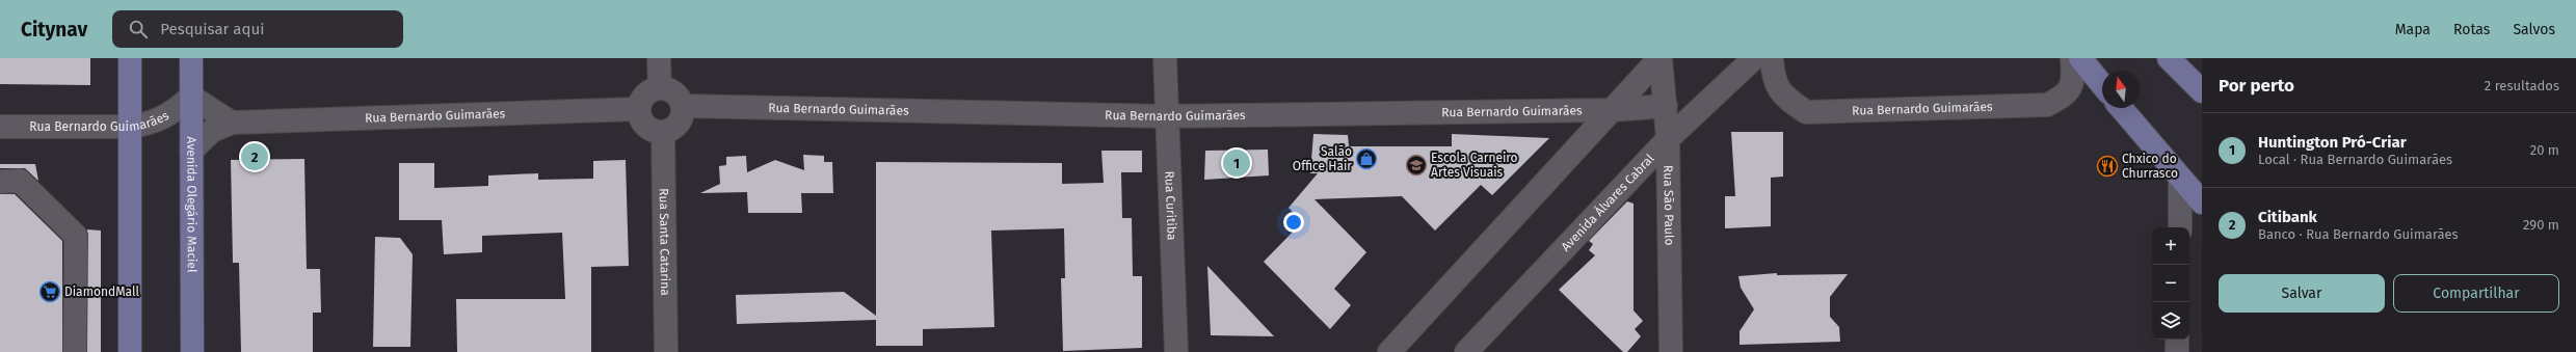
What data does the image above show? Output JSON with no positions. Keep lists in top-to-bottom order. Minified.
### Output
{"streets":{"main road":["Avenida Olegário Maciel"],"street":["Rua Bernardo Guimarães","Avenida Álvares Cabral","Rua São Paulo","Rua Curitiba","Rua Santa Catarina"]},"crossings":[["Rua Bernardo Guimarães","Avenida Olegário Maciel"],["Rua Bernardo Guimarães","Rua São Paulo"],["Rua Bernardo Guimarães","Rua Curitiba"],["Rua Bernardo Guimarães","Rua Santa Catarina"],["Avenida Álvares Cabral","Rua São Paulo"]],"places":{"shop":["Salão Office Hair"],"school or university":["Escola Carneiro Artes Visuais"],"restaurant":["Chxico do Churrasco"],"supermarket":["DiamondMall"]},"north":"top","page":{"header":"Citynav","search":"Pesquisar aqui","nav":["Mapa","Rotas","Salvos"],"heading":["Por perto","2 resultados"],"list":[{"mark":"1","name":"Huntington Pró-Criar","note":"Local · Rua Bernardo Guimarães","value":"20 m"},{"mark":"2","name":"Citibank","note":"Banco · Rua Bernardo Guimarães","value":"290 m"}],"pins":["2","1"],"map_buttons":["+","−"],"buttons":["Salvar","Compartilhar"]}}
